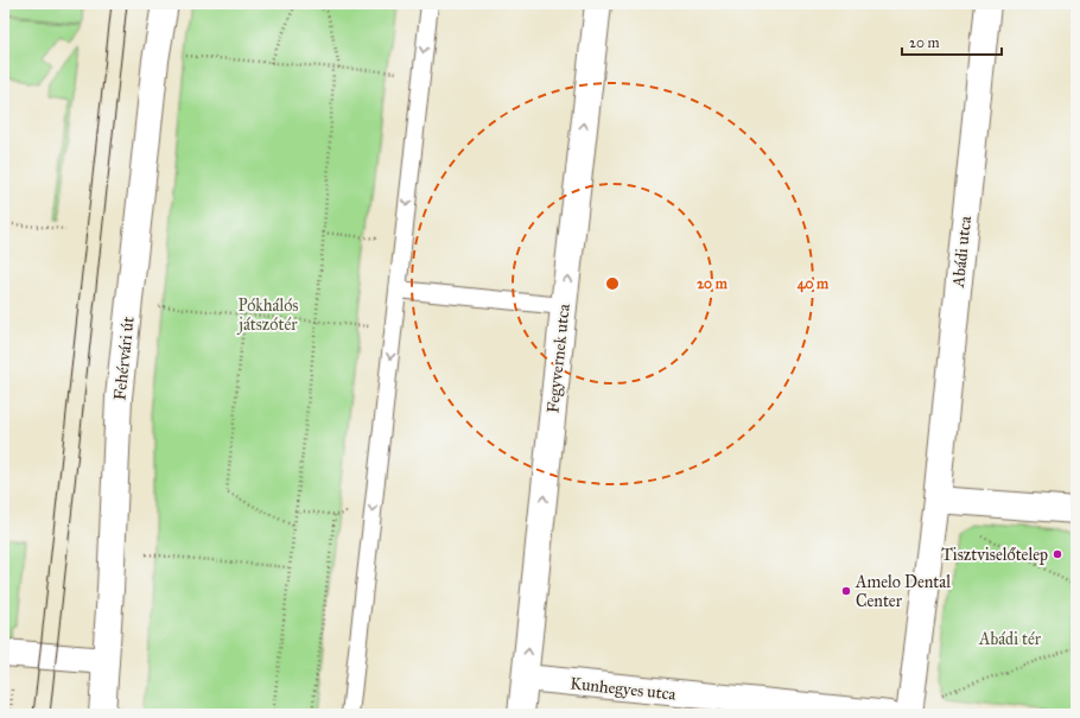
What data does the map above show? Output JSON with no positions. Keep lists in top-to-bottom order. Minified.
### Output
{"streets":{"street":["Abádi utca","Fehérvári út","Fegyvernek utca","Kunhegyes utca"]},"crossings":[["Fegyvernek utca","Kunhegyes utca"]],"one_way":["Fegyvernek utca"],"parks":["Pókhálós játszótér","Abádi tér"],"places":["Tisztviselőtelep","Amelo Dental Center"],"scale_bar":"20 m","rings":["20 m","40 m"]}
